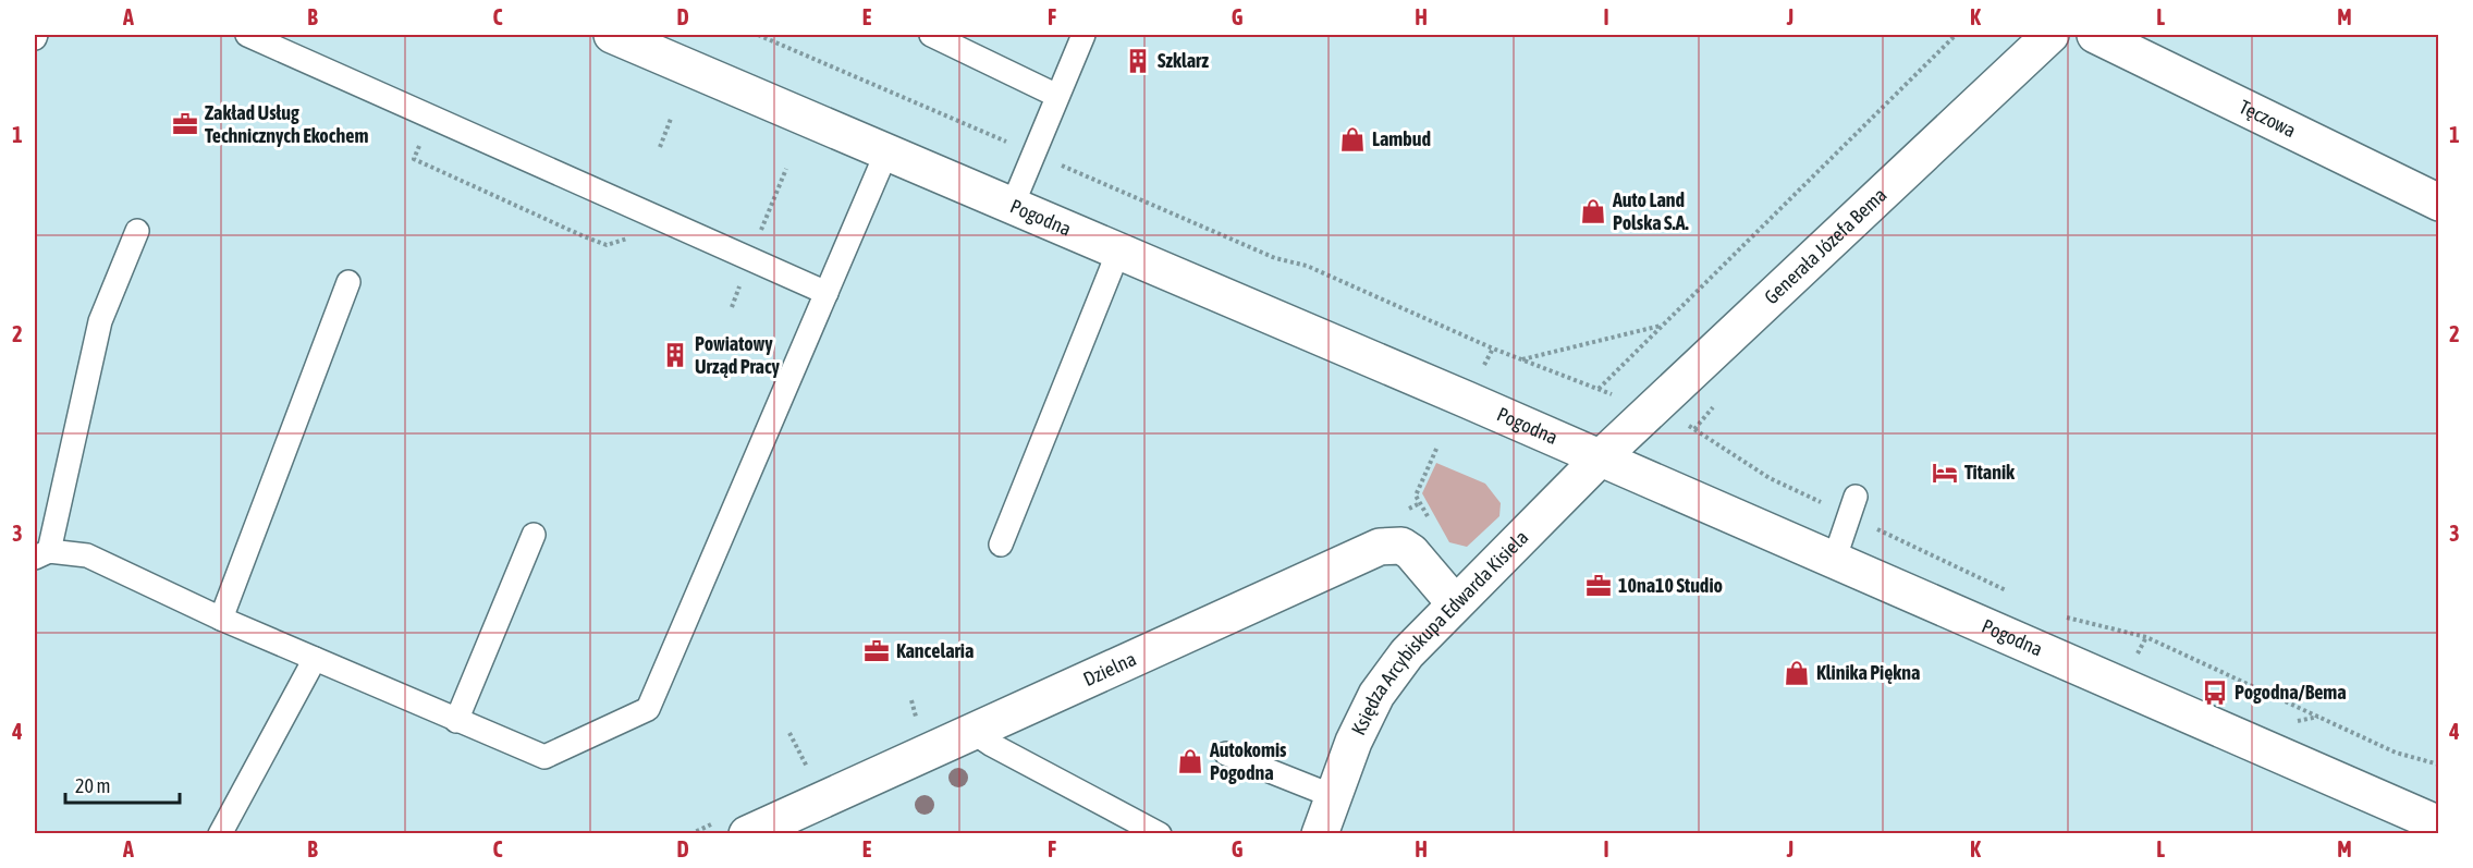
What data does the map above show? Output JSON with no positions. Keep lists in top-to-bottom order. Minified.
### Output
{"streets":{"street":["Tęczowa","Pogodna","Generała Józefa Bema","Księdza Arcybiskupa Edwarda Kisiela","Dzielna"]},"crossings":[["Pogodna","Generała Józefa Bema"],["Pogodna","Księdza Arcybiskupa Edwarda Kisiela"],["Generała Józefa Bema","Księdza Arcybiskupa Edwarda Kisiela"],["Księdza Arcybiskupa Edwarda Kisiela","Dzielna"]],"places":{"building":["Szklarz","Powiatowy Urząd Pracy"],"office":["Zakład Usług Technicznych Ekochem","10na10 Studio","Kancelaria"],"shop":["Lambud","Auto Land Polska S.A.","Klinika Piękna","Autokomis Pogodna"],"hotel":["Titanik"],"bus stop":["Pogodna/Bema"]},"scale_bar":"20 m","grid":{"columns":["A","B","C","D","E","F","G","H","I","J","K","L","M"],"rows":["1","2","3","4"]}}
